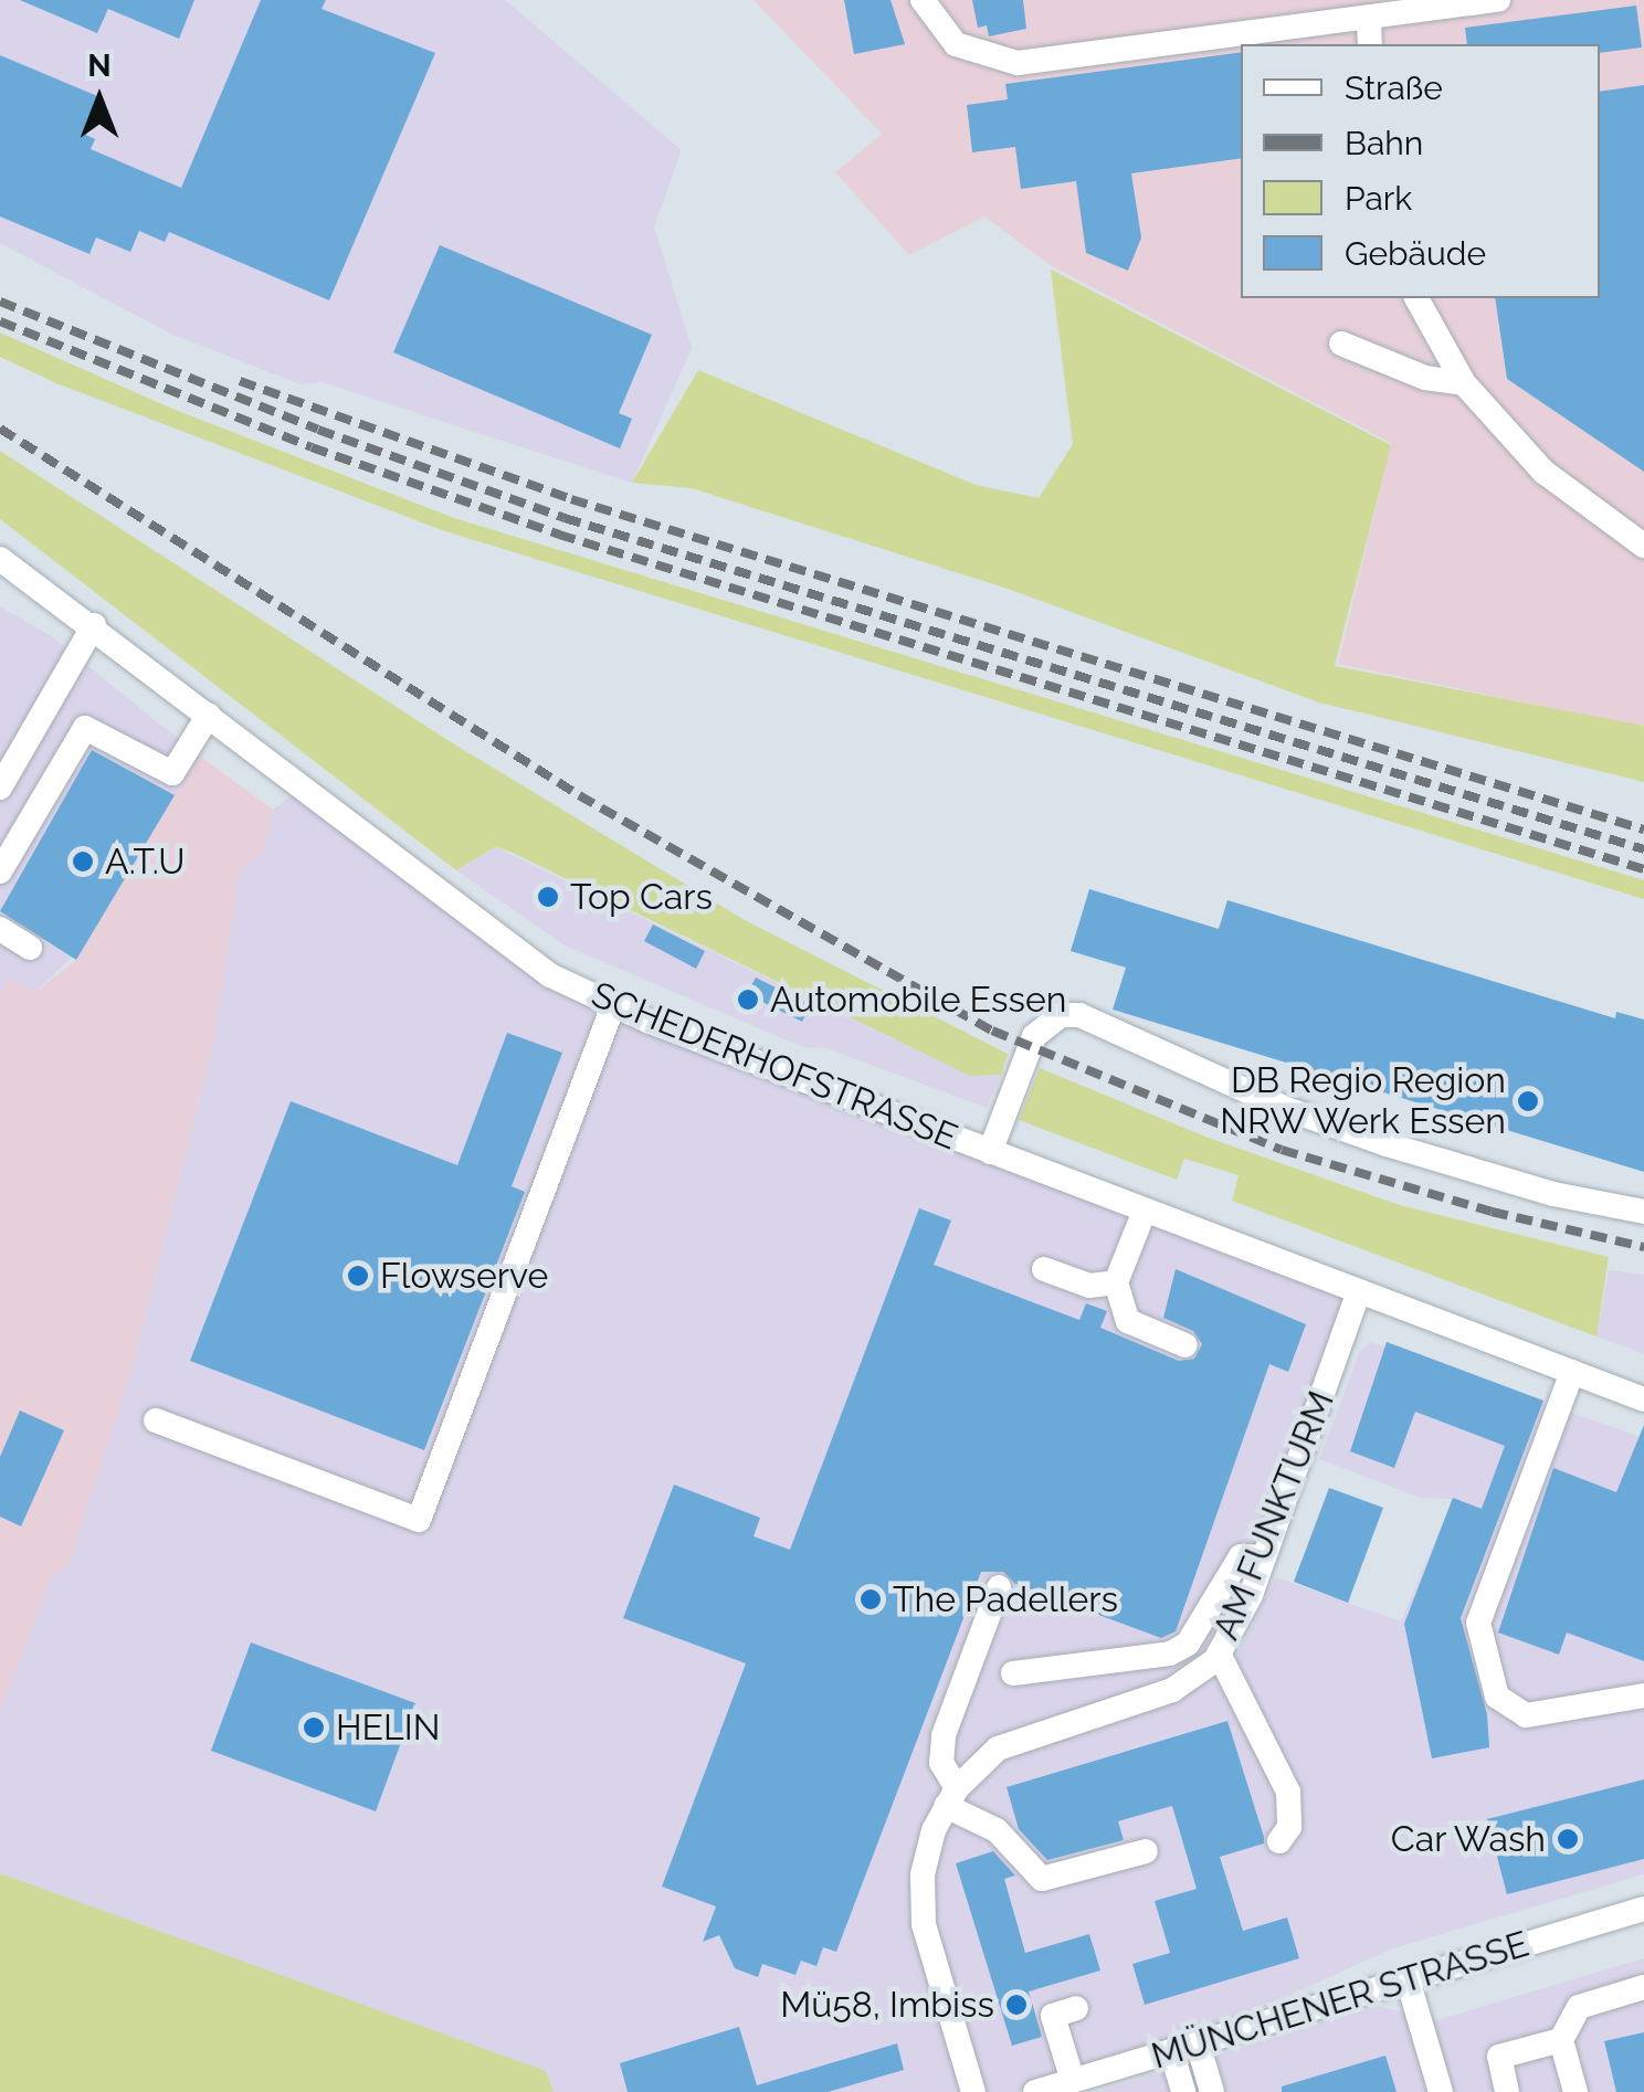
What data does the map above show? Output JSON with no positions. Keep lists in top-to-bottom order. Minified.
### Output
{"streets":{"street":["SCHEDERHOFSTRASSE","AM FUNKTURM","MÜNCHENER STRASSE"]},"crossings":[["SCHEDERHOFSTRASSE","AM FUNKTURM"]],"places":["A.T.U","Top Cars","Automobile Essen","DB Regio Region NRW Werk Essen","Flowserve","The Padellers","HELIN","Car Wash","Mü58, Imbiss"],"legend":["Straße","Bahn","Park","Gebäude"],"north":"top"}
